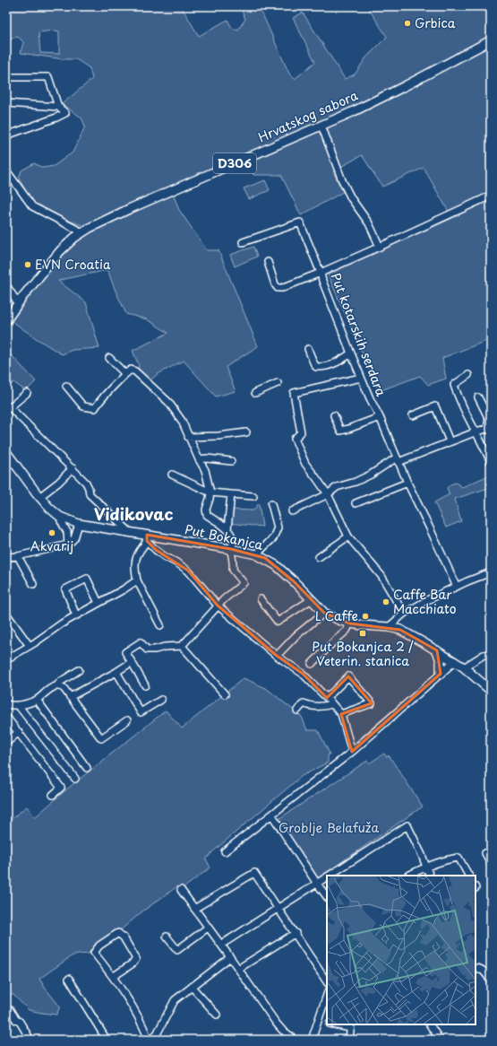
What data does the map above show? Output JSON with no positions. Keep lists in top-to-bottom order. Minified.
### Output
{"streets":{"main road":["Hrvatskog sabora","D306","Put Bokanjca"],"street":["Put kotarskih serdara"]},"districts":["Vidikovac"],"parks":["Groblje Belafuža"],"places":{"other":["Grbica","EVN Croatia","Akvarij","Caffe Bar Macchiato","L Caffe"],"transit":["Put Bokanjca 2 / Veterin. stanica"]}}
